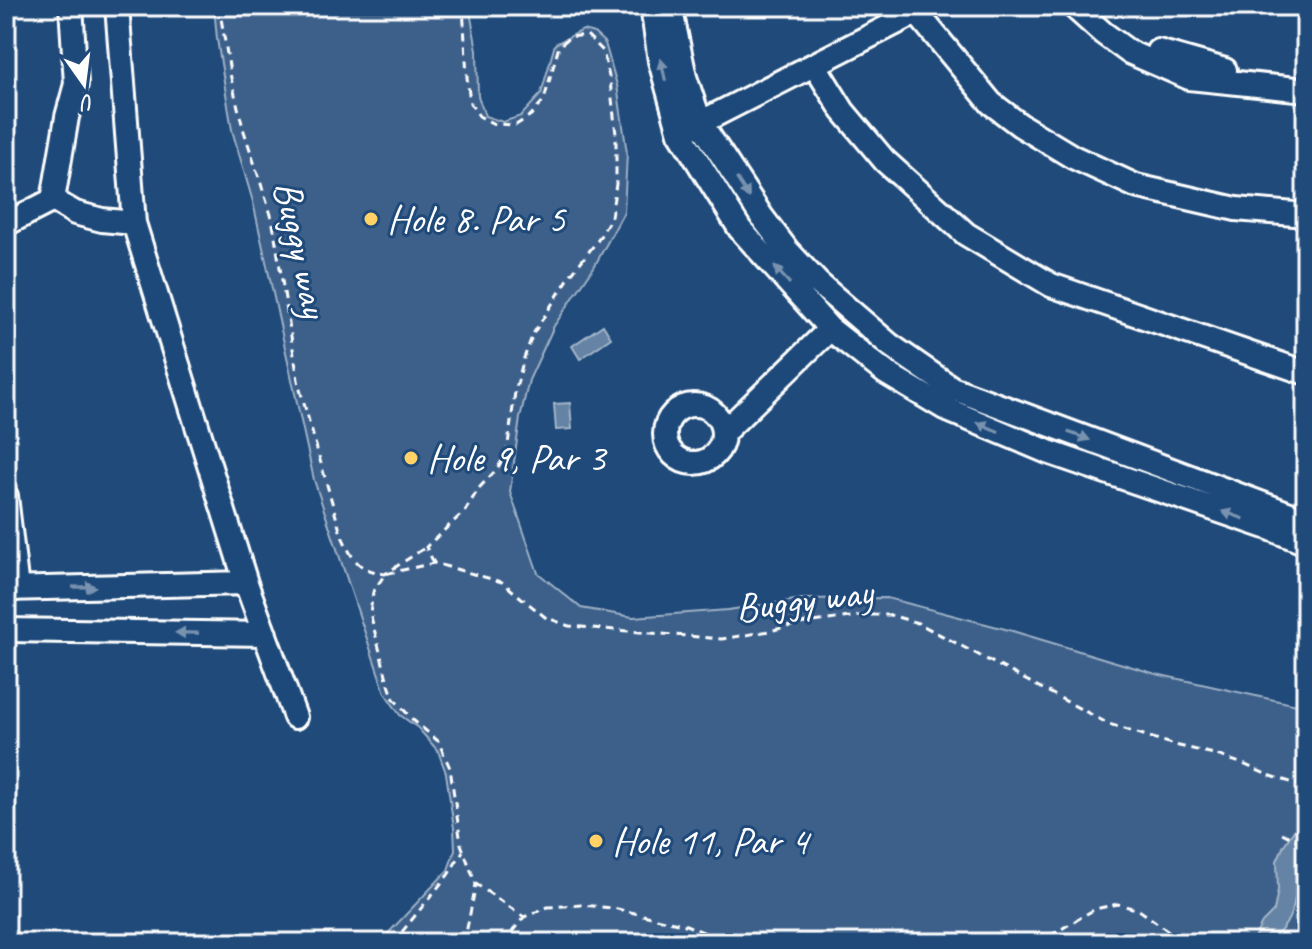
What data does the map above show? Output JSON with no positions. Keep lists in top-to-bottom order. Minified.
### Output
{"streets":{"path":["Buggy way"]},"places":["Hole 8. Par 5","Hole 9, Par 3","Hole 11, Par 4"],"north":"bottom"}
